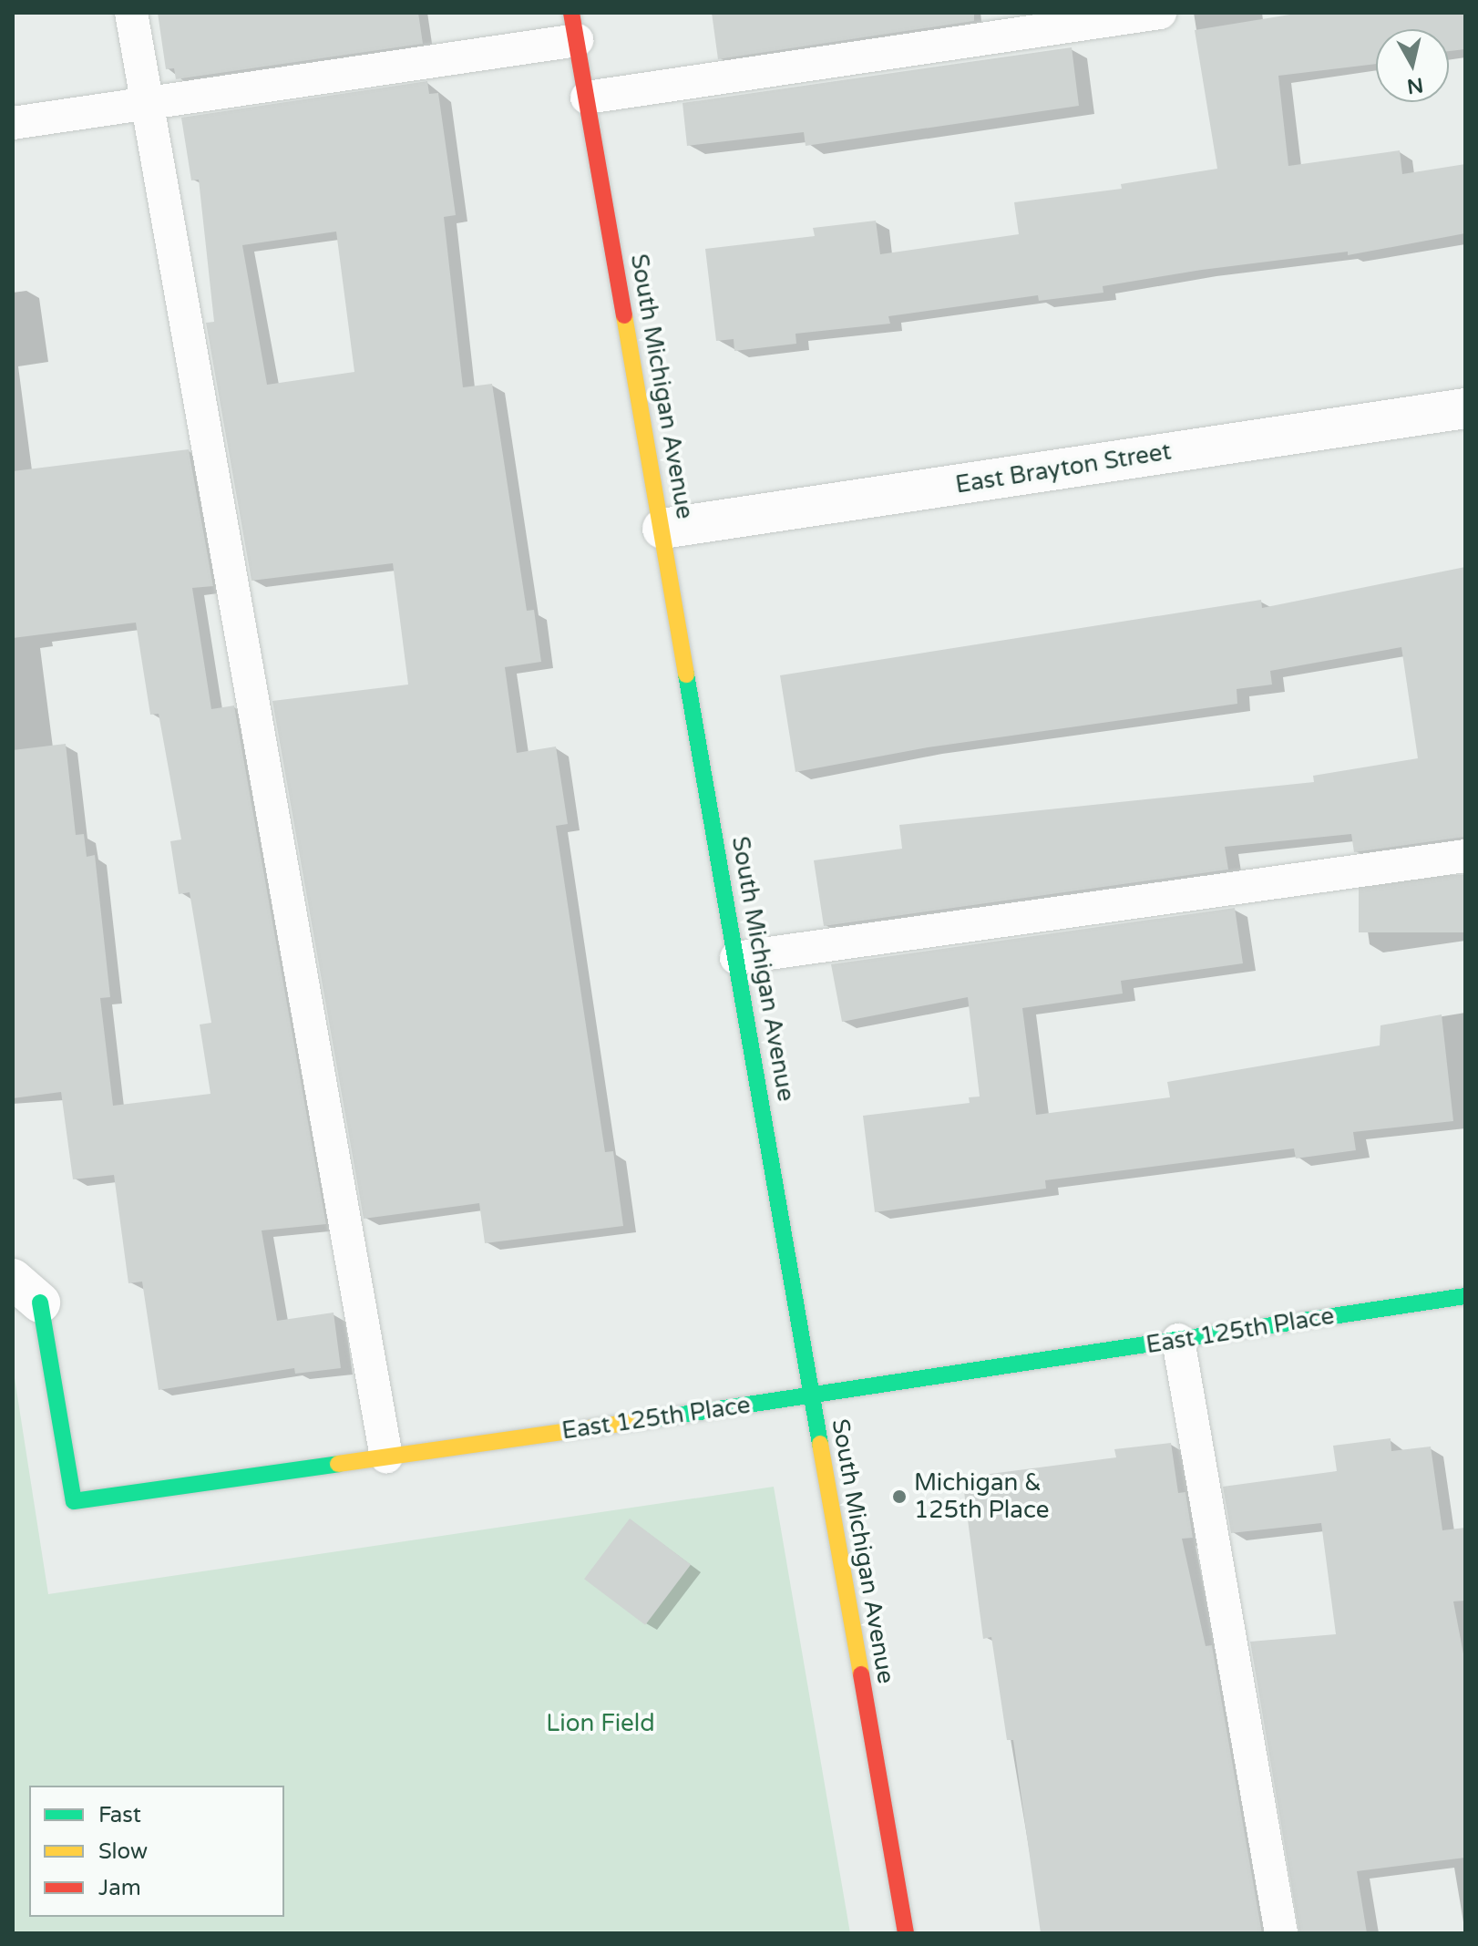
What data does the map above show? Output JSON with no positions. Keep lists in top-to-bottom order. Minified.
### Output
{"streets":{"main road":["South Michigan Avenue","East 125th Place"],"street":["East Brayton Street"]},"crossings":[["South Michigan Avenue","East Brayton Street"],["South Michigan Avenue","East 125th Place"]],"parks":["Lion Field"],"places":["Michigan & 125th Place"],"legend":["Fast","Slow","Jam"],"north":"bottom"}
